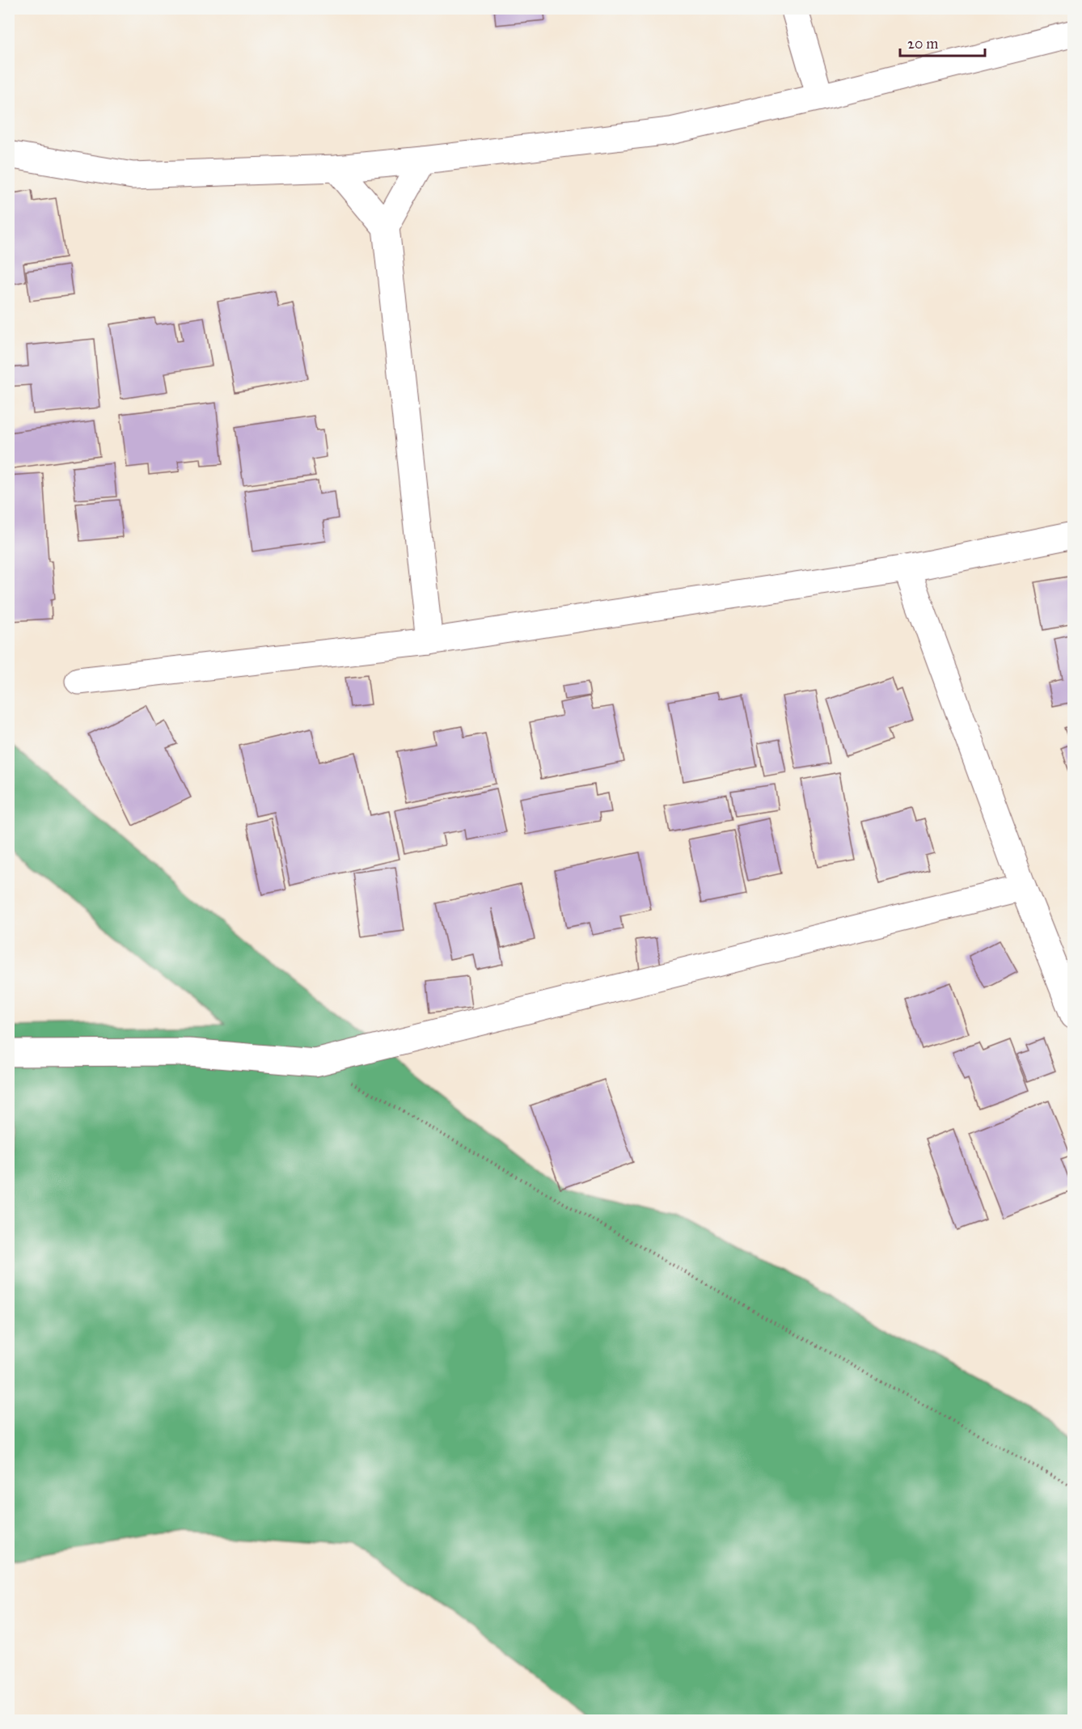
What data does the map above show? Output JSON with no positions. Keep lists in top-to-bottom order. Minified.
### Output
{"scale_bar":"20 m"}
